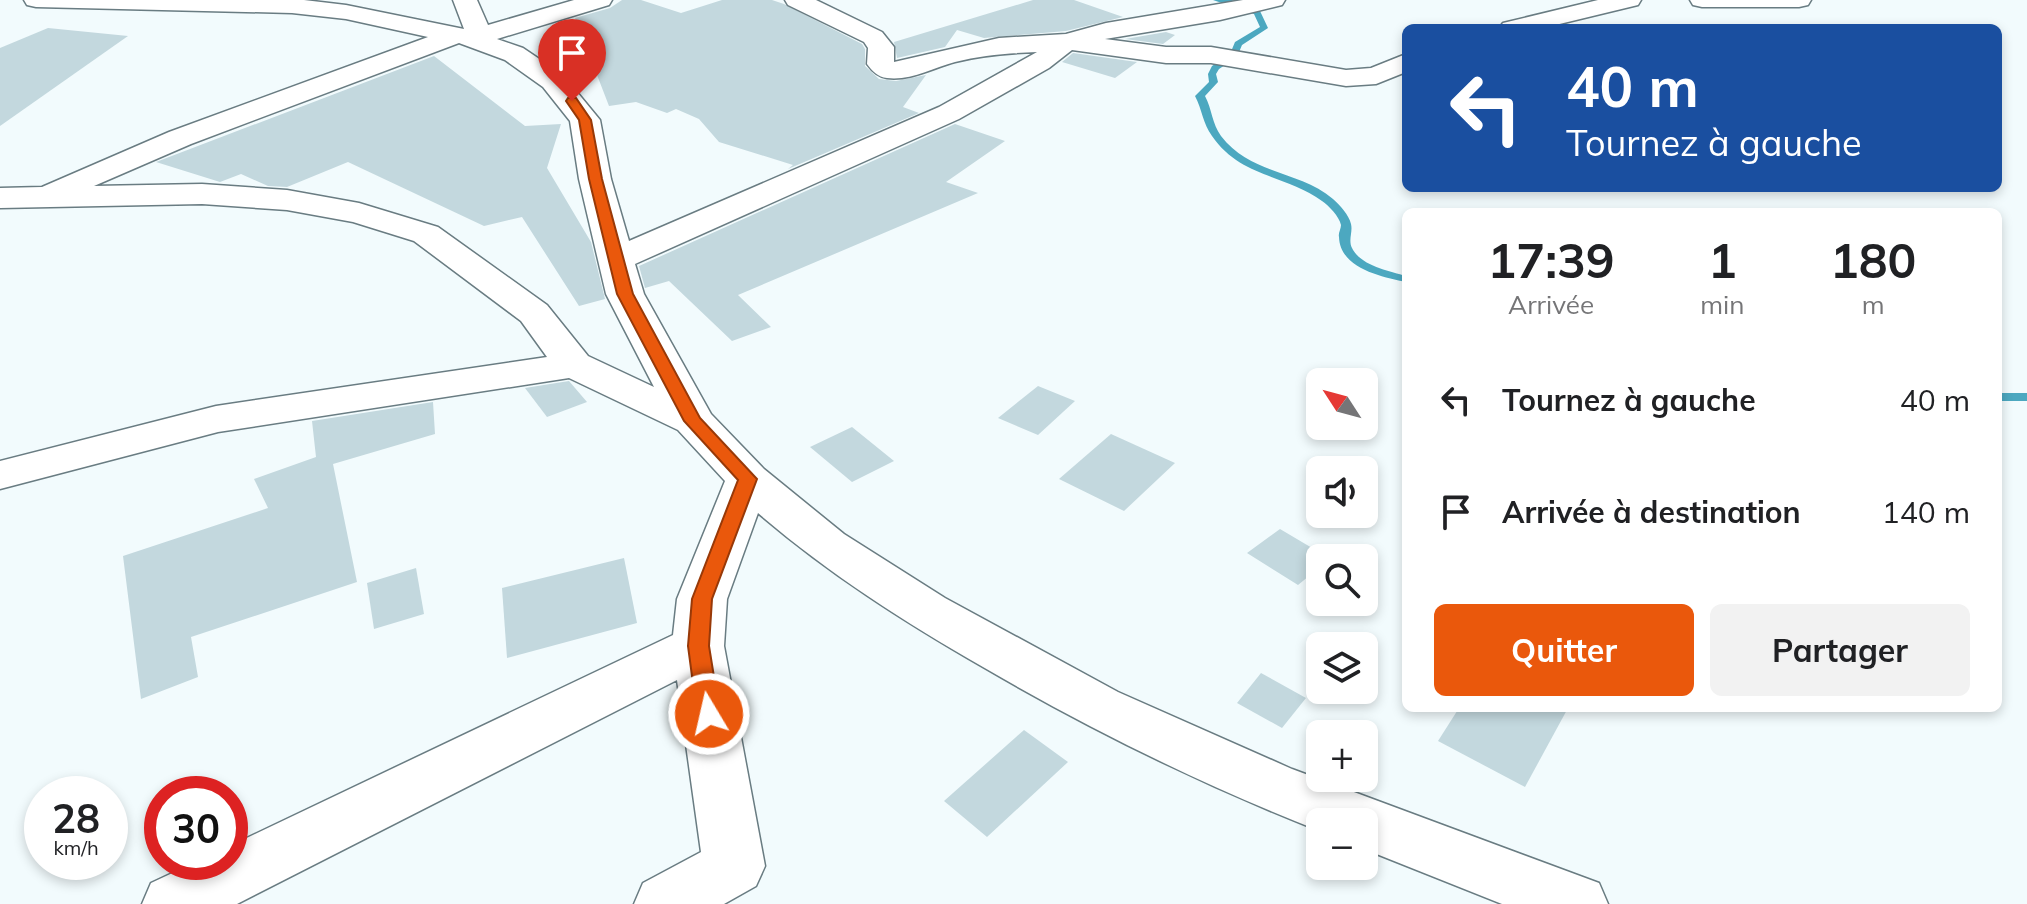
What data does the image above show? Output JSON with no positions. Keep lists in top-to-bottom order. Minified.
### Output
{"north":"top left","page":{"turn":["40 m","Tournez à gauche"],"eta":["17:39","Arrivée","1","min","180","m"],"list":[{"name":"Tournez à gauche","value":"40 m"},{"name":"Arrivée à destination","value":"140 m"}],"map_buttons":["+","−"],"buttons":["Quitter","Partager"],"speed":"28 km/h","limit":"30"}}
